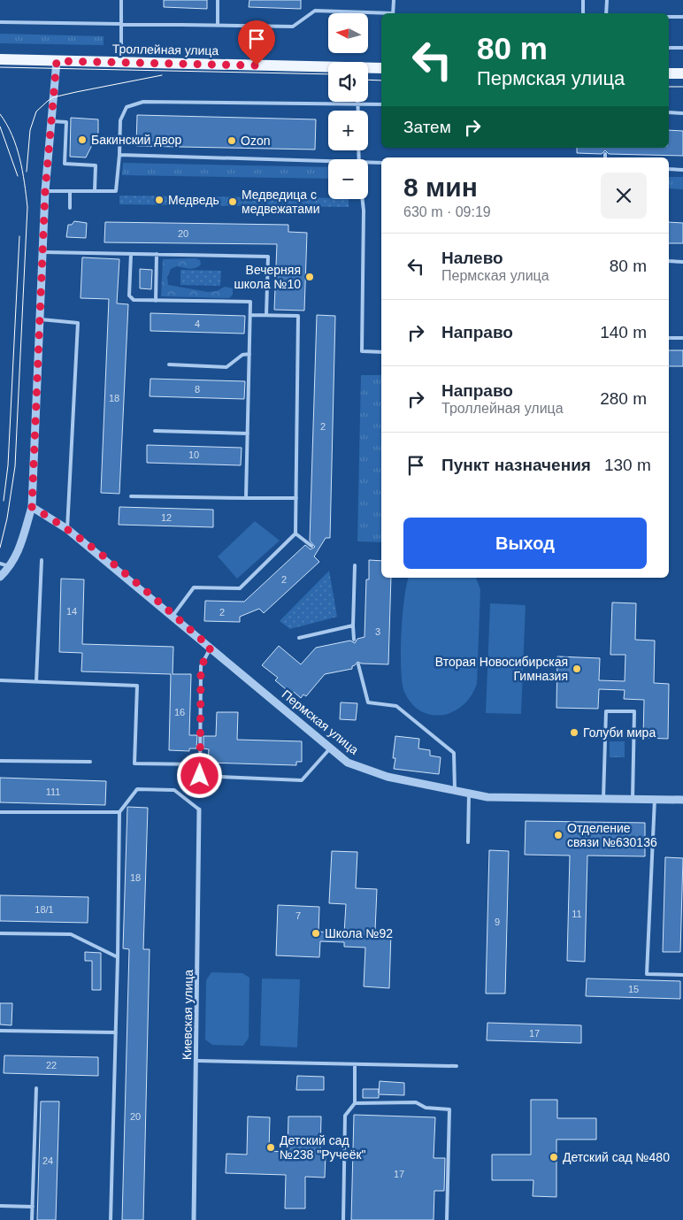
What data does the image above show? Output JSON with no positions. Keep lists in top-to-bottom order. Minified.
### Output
{"streets":{"main road":["Троллейная улица"],"street":["Пермская улица","Киевская улица"]},"places":["Бакинский двор","Ozon","Медведь","Медведица с медвежатами","Вечерняя школа №10","Вторая Новосибирская Гимназия","Голуби мира","Отделение связи №630136","Школа №92","Детский сад №238 \"Ручеёк\"","Детский сад №480"],"house_numbers":["20","4","8","18","2","10","12","2","14","2","3","16","111","18","18/1","11","7","9","15","17","22","20","24","17"],"north":"left","page":{"map_buttons":["+","−"],"turn":["80 m","Пермская улица"],"then":"Затем","heading":["8 мин","630 m · 09:19"],"list":[{"name":"Налево","note":"Пермская улица","value":"80 m"},{"name":"Направо","value":"140 m"},{"name":"Направо","note":"Троллейная улица","value":"280 m"},{"name":"Пункт назначения","value":"130 m"}],"buttons":"Выход"}}
